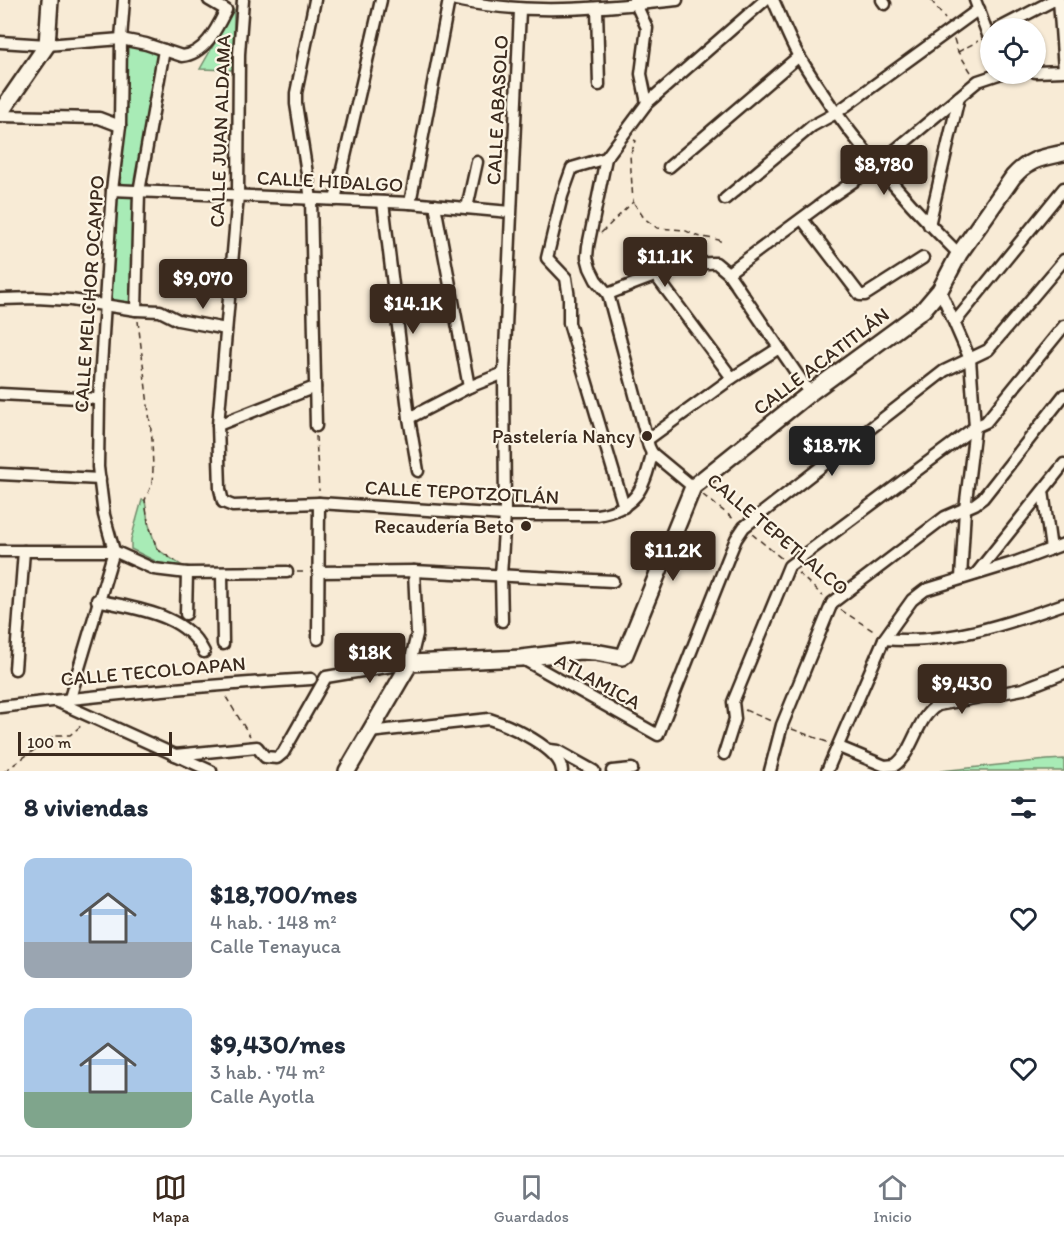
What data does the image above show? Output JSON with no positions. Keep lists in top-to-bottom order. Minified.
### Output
{"streets":{"street":["CALLE ABASOLO","CALLE JUAN ALDAMA","CALLE HIDALGO","CALLE MELCHOR OCAMPO","CALLE ACATITLÁN","CALLE TEPOTZOTLÁN","CALLE TEPETLALCO","CALLE TECOLOAPAN","ATLAMICA"]},"crossings":[["CALLE ABASOLO","CALLE HIDALGO"],["CALLE ABASOLO","CALLE TEPOTZOTLÁN"],["CALLE JUAN ALDAMA","CALLE HIDALGO"],["CALLE JUAN ALDAMA","CALLE TEPOTZOTLÁN"],["CALLE HIDALGO","CALLE MELCHOR OCAMPO"],["CALLE ACATITLÁN","CALLE TEPETLALCO"],["CALLE TEPETLALCO","ATLAMICA"]],"places":["Pastelería Nancy","Recaudería Beto"],"scale_bar":"100 m","page":{"price":["$8,780","$11.1K","$9,070","$14.1K","$18.7K","$11.2K","$18K","$9,430"],"scale":"100 m","heading":"8 viviendas","list":[{"name":"$18,700/mes","note":"4 hab. · 148 m² · Calle Tenayuca"},{"name":"$9,430/mes","note":"3 hab. · 74 m² · Calle Ayotla"}],"tabs":["Mapa","Guardados","Inicio"]}}
